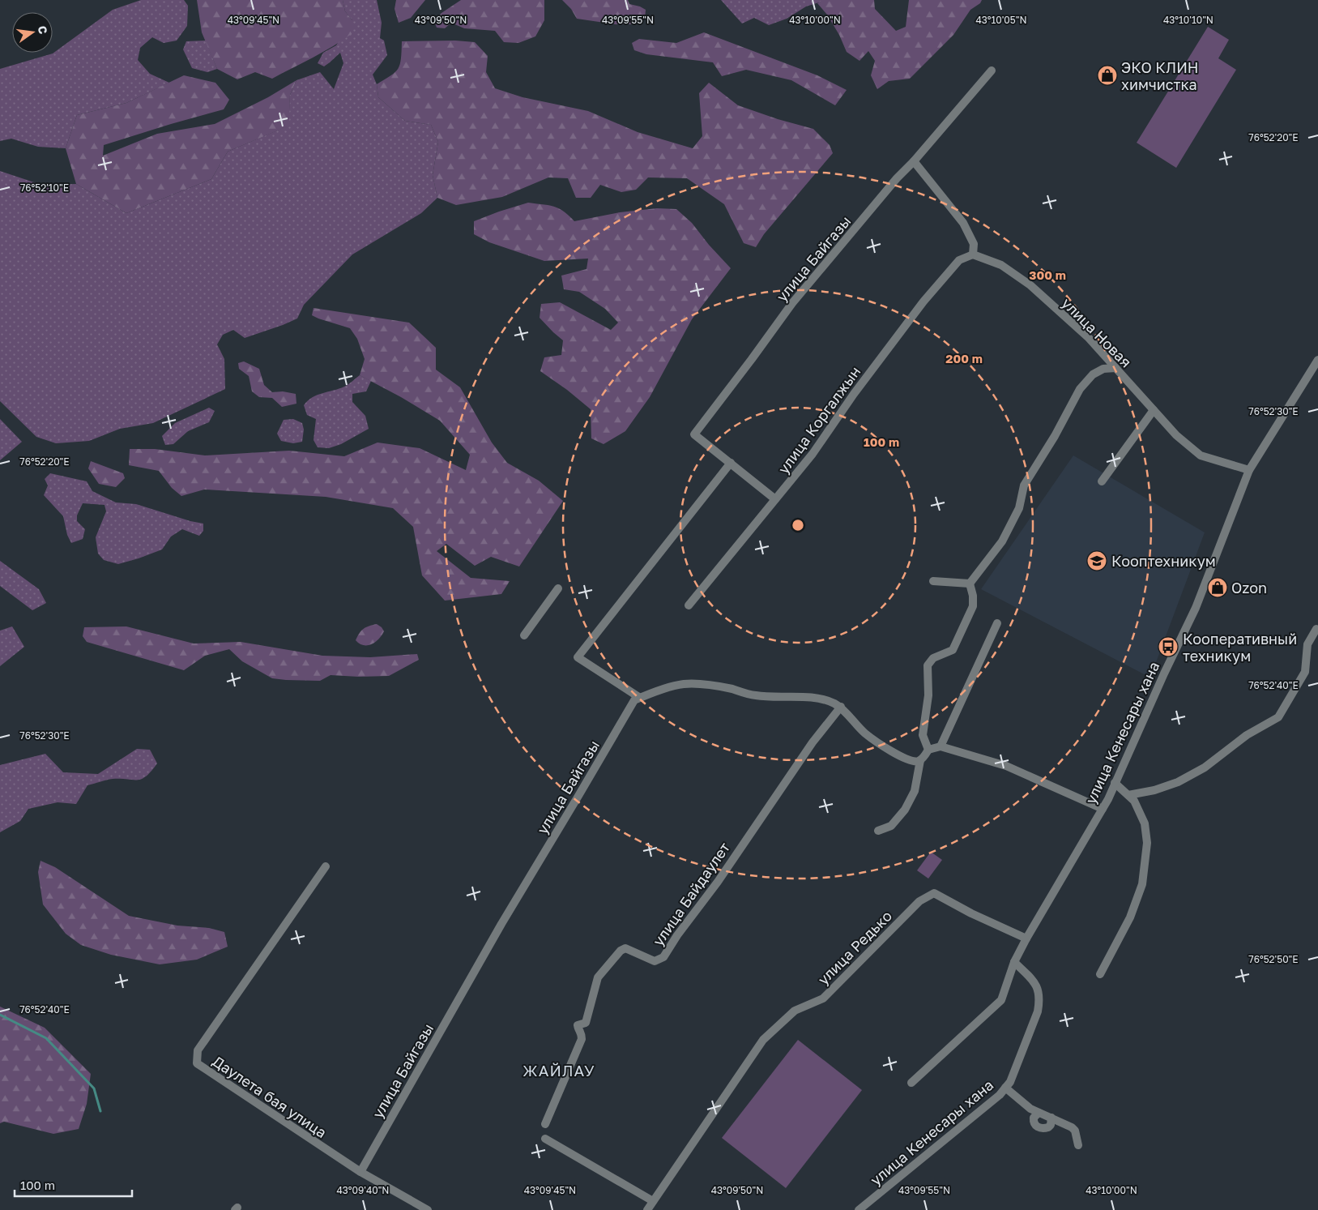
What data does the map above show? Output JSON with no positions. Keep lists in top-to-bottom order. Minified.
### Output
{"streets":{"street":["улица Байгазы","улица Новая","улица Коргалжын","улица Кенесары хана","улица Байдаулет","улица Редько","Даулета бая улица"]},"crossings":[["улица Байгазы","улица Коргалжын"],["улица Байгазы","Даулета бая улица"],["улица Новая","улица Коргалжын"],["улица Новая","улица Кенесары хана"],["улица Кенесары хана","улица Редько"]],"districts":["ЖАЙЛАУ"],"places":{"shop":["ЭКО КЛИН химчистка","Ozon"],"school or university":["Кооптехникум"],"bus stop":["Кооперативный техникум"]},"scale_bar":"100 m","north":"right","coordinates":["43°09'45\"N","43°09'50\"N","43°09'55\"N","43°10'00\"N","43°10'05\"N","43°10'10\"N","76°52'20\"E","76°52'10\"E","76°52'30\"E","76°52'40\"E","76°52'50\"E","43°09'40\"N"],"rings":["300 m","200 m","100 m"]}
